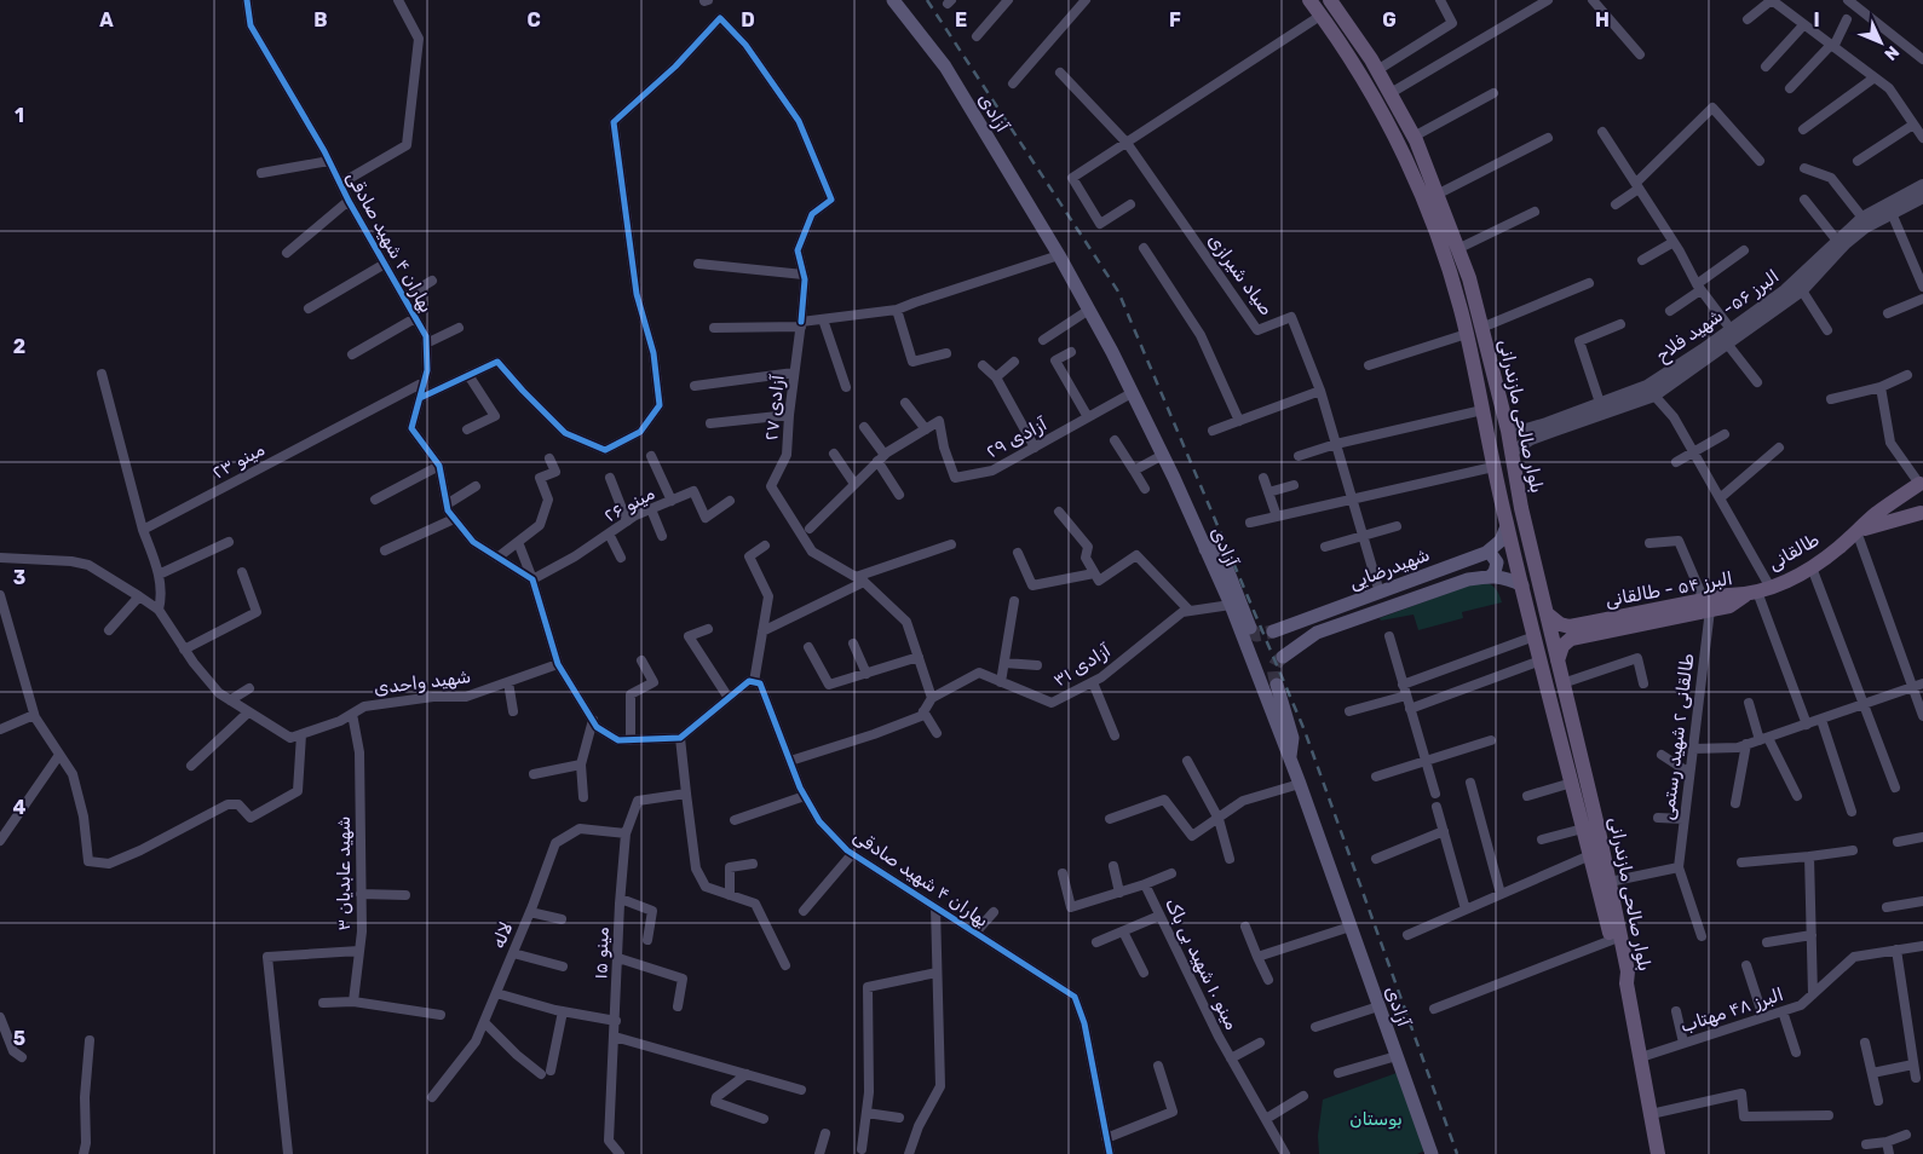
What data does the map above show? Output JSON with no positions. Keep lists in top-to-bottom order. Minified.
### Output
{"streets":{"main road":["آزادی","بلوار صالحی مازندرانی","طالقانی","شهیدرضایی","البرز ۵۴ - طالقانی"],"street":["بهاران ۴ شهید صادقی","صیاد شیرازی","البرز ۵۶- شهید فلاح","آزادی ۲۷","آزادی ۲۹","مینو ۲۳","مینو ۲۶","آزادی ۳۱","شهید واحدی","طالقانی ۲ شهید رستمی","شهید عابدیان ۳","لاله","مینو ۱۵","مینو ۱۰ شهید بی باک","البرز ۴۸ مهتاب"]},"crossings":[["آزادی","آزادی ۲۹"],["آزادی","آزادی ۳۱"],["بهاران ۴ شهید صادقی","آزادی ۲۷"],["بهاران ۴ شهید صادقی","مینو ۲۳"],["بهاران ۴ شهید صادقی","مینو ۲۶"],["بهاران ۴ شهید صادقی","آزادی ۳۱"],["صیاد شیرازی","شهیدرضایی"],["البرز ۵۶- شهید فلاح","بلوار صالحی مازندرانی"],["آزادی ۲۷","آزادی ۳۱"],["بلوار صالحی مازندرانی","شهیدرضایی"],["طالقانی","البرز ۵۴ - طالقانی"],["البرز ۵۴ - طالقانی","طالقانی ۲ شهید رستمی"],["شهید واحدی","شهید عابدیان ۳"],["لاله","مینو ۱۵"]],"parks":["بوستان"],"north":"bottom right","grid":{"columns":["A","B","C","D","E","F","G","H","I"],"rows":["1","2","3","4","5"]}}
